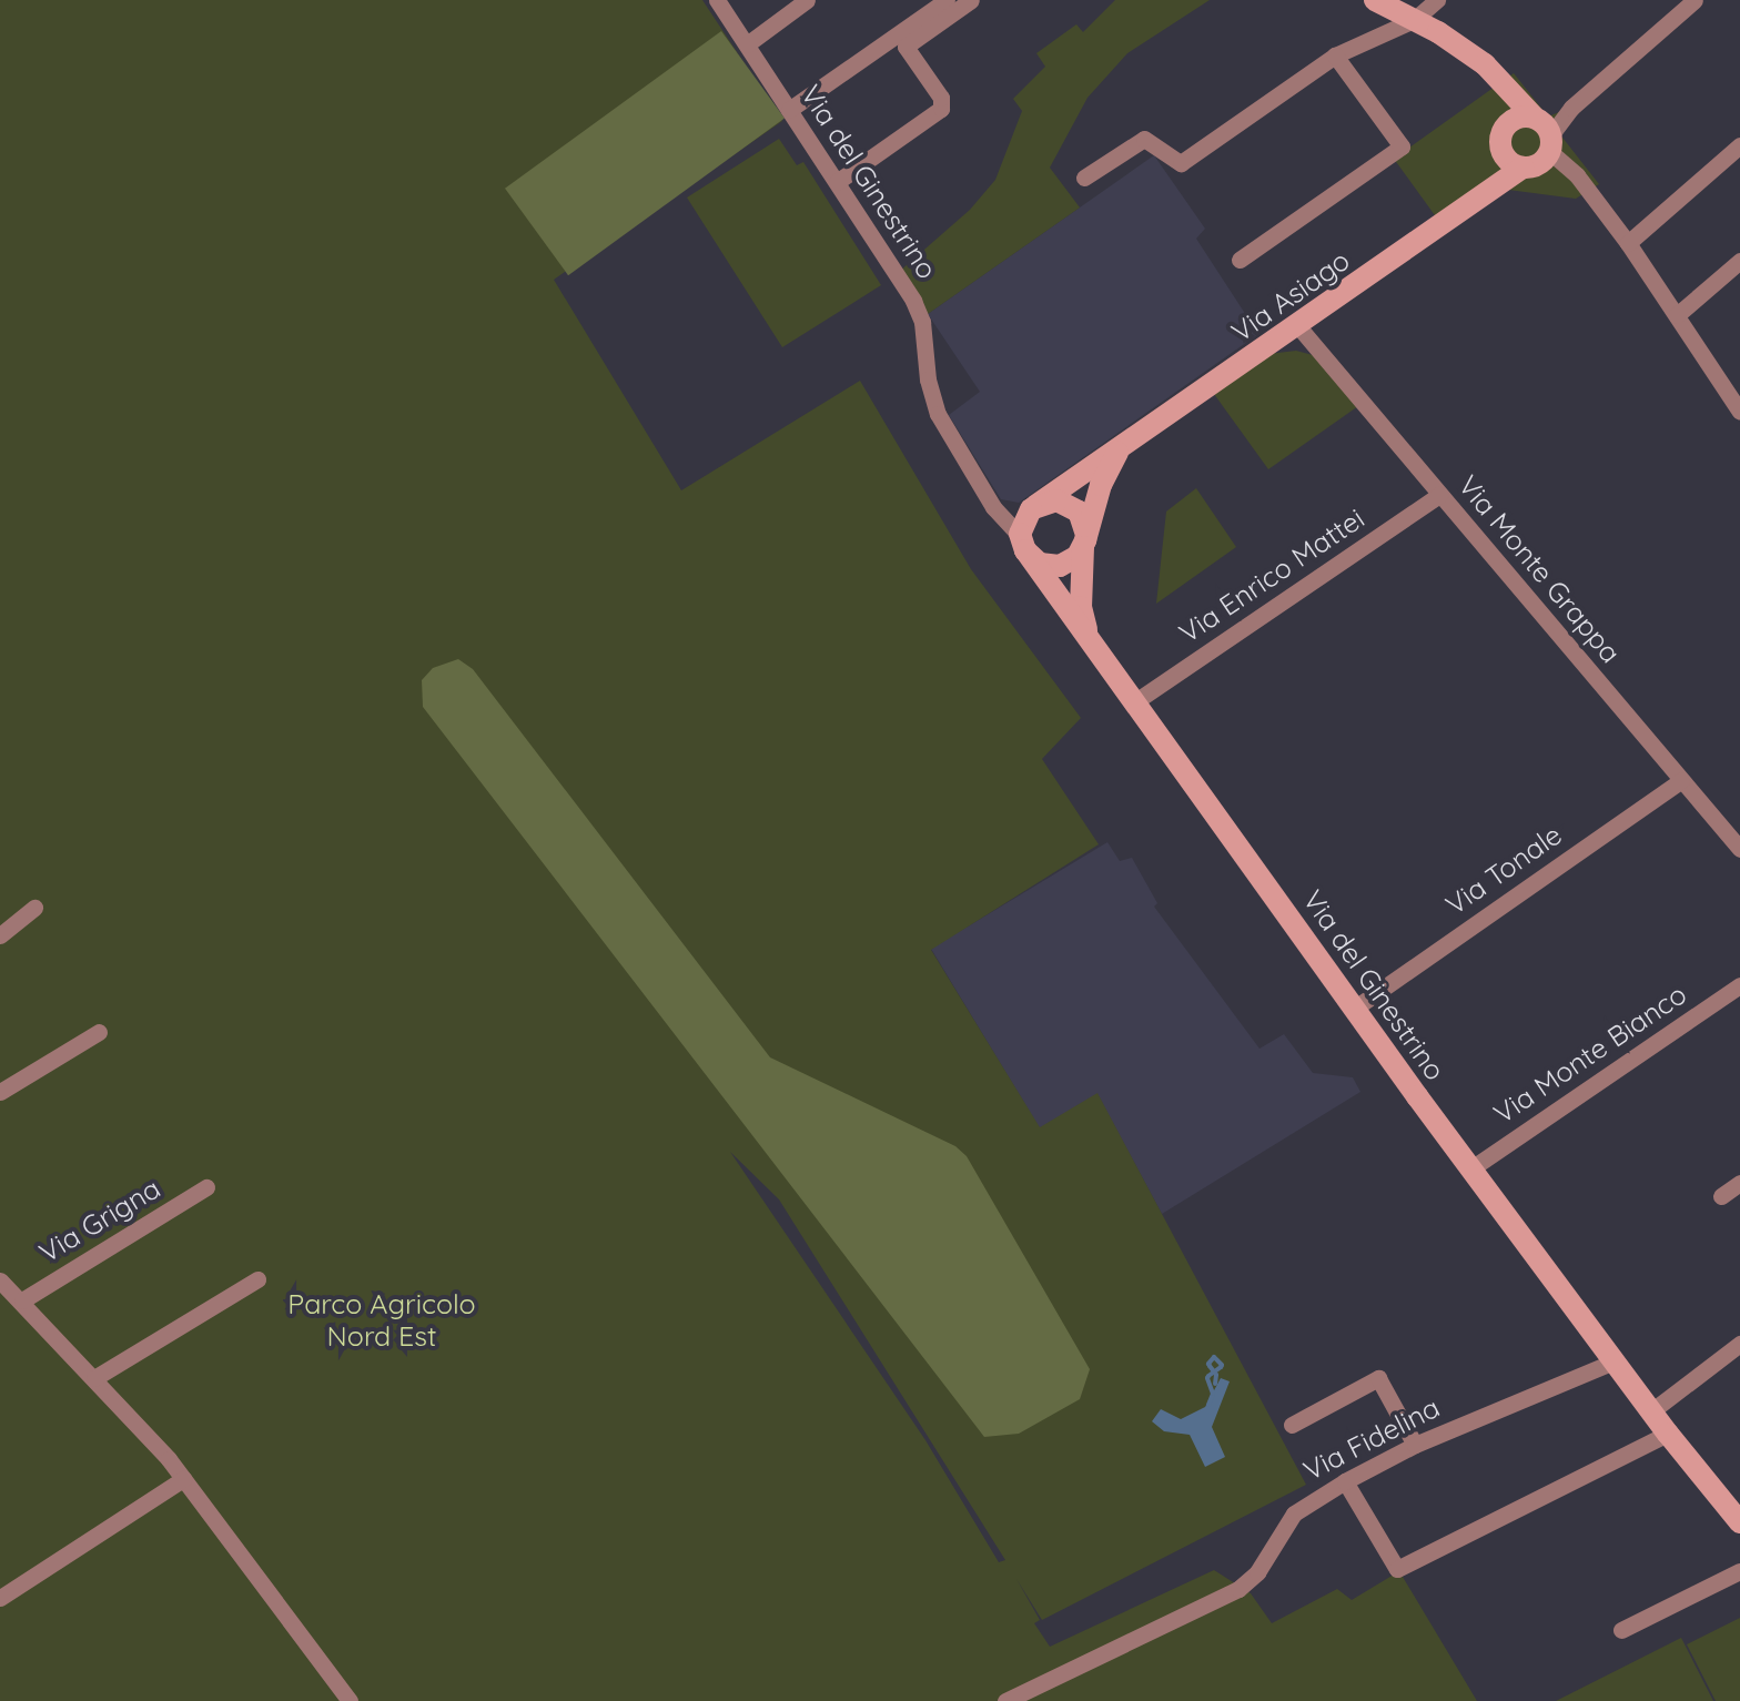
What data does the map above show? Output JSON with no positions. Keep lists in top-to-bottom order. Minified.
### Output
{"streets":{"street":["Via del Ginestrino","Via Asiago","Via Monte Grappa","Via Enrico Mattei","Via Tonale","Via Monte Bianco","Via Grigna","Via Fidelina"]},"crossings":[["Via del Ginestrino","Via Asiago"],["Via del Ginestrino","Via Enrico Mattei"],["Via del Ginestrino","Via Tonale"],["Via del Ginestrino","Via Monte Bianco"],["Via del Ginestrino","Via Fidelina"],["Via Asiago","Via Monte Grappa"],["Via Monte Grappa","Via Enrico Mattei"],["Via Monte Grappa","Via Tonale"]],"parks":["Parco Agricolo Nord Est"]}
